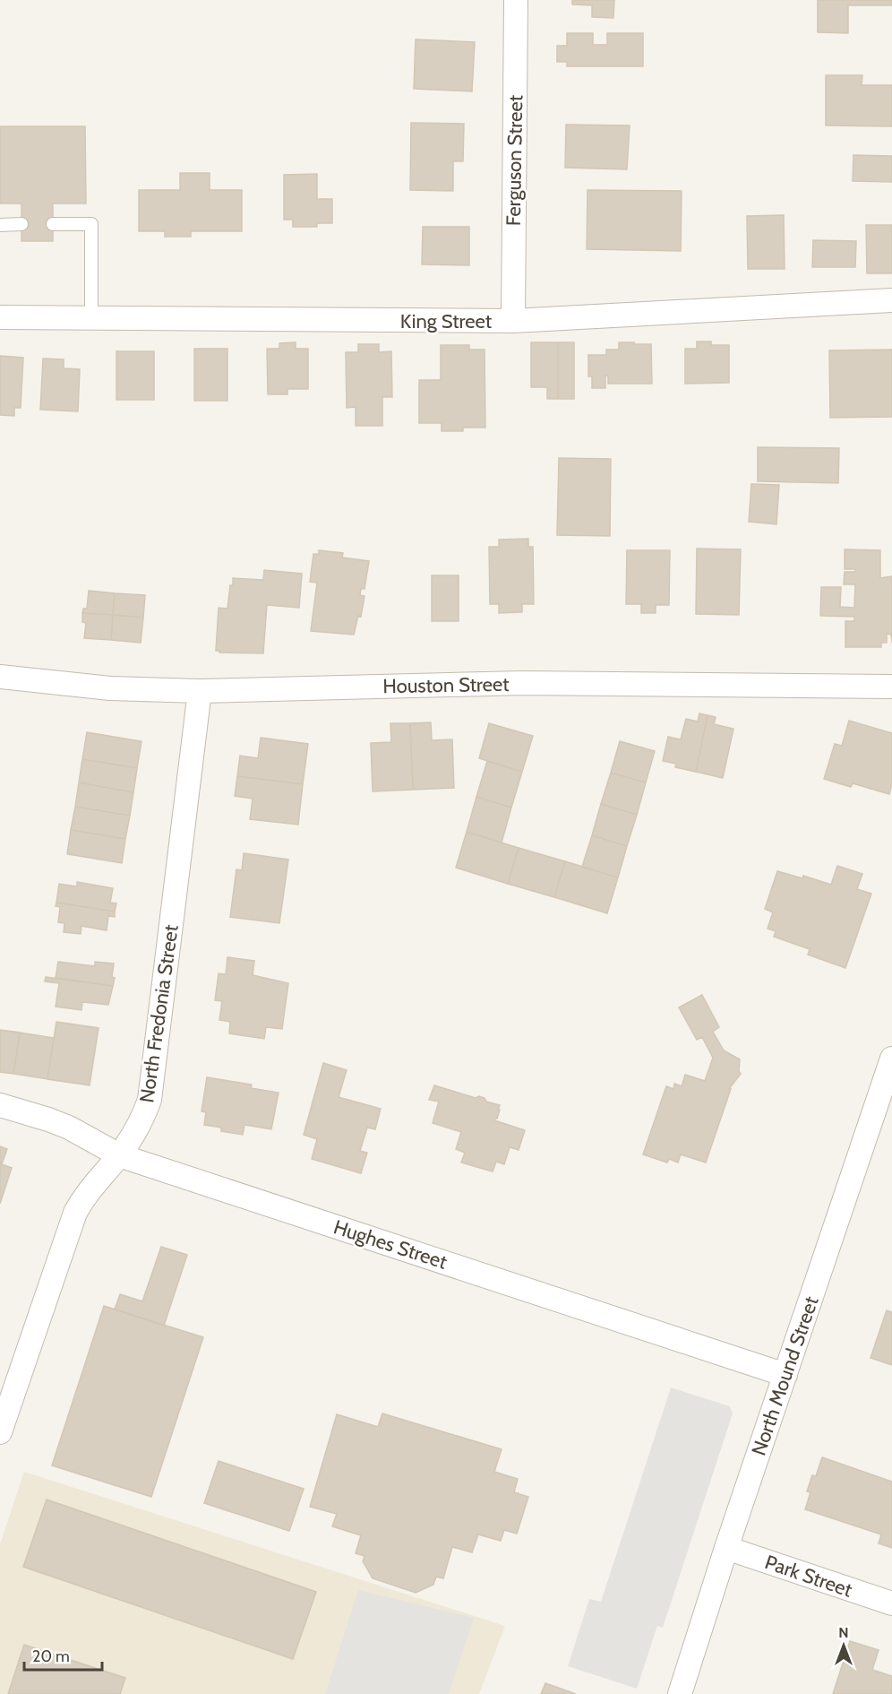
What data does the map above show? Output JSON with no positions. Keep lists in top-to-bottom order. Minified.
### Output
{"streets":{"street":["Ferguson Street","King Street","Houston Street","North Fredonia Street","Hughes Street","North Mound Street","Park Street"]},"crossings":[["Ferguson Street","King Street"],["Houston Street","North Fredonia Street"],["North Fredonia Street","Hughes Street"],["Hughes Street","North Mound Street"],["North Mound Street","Park Street"]],"scale_bar":"20 m","north":"top"}
